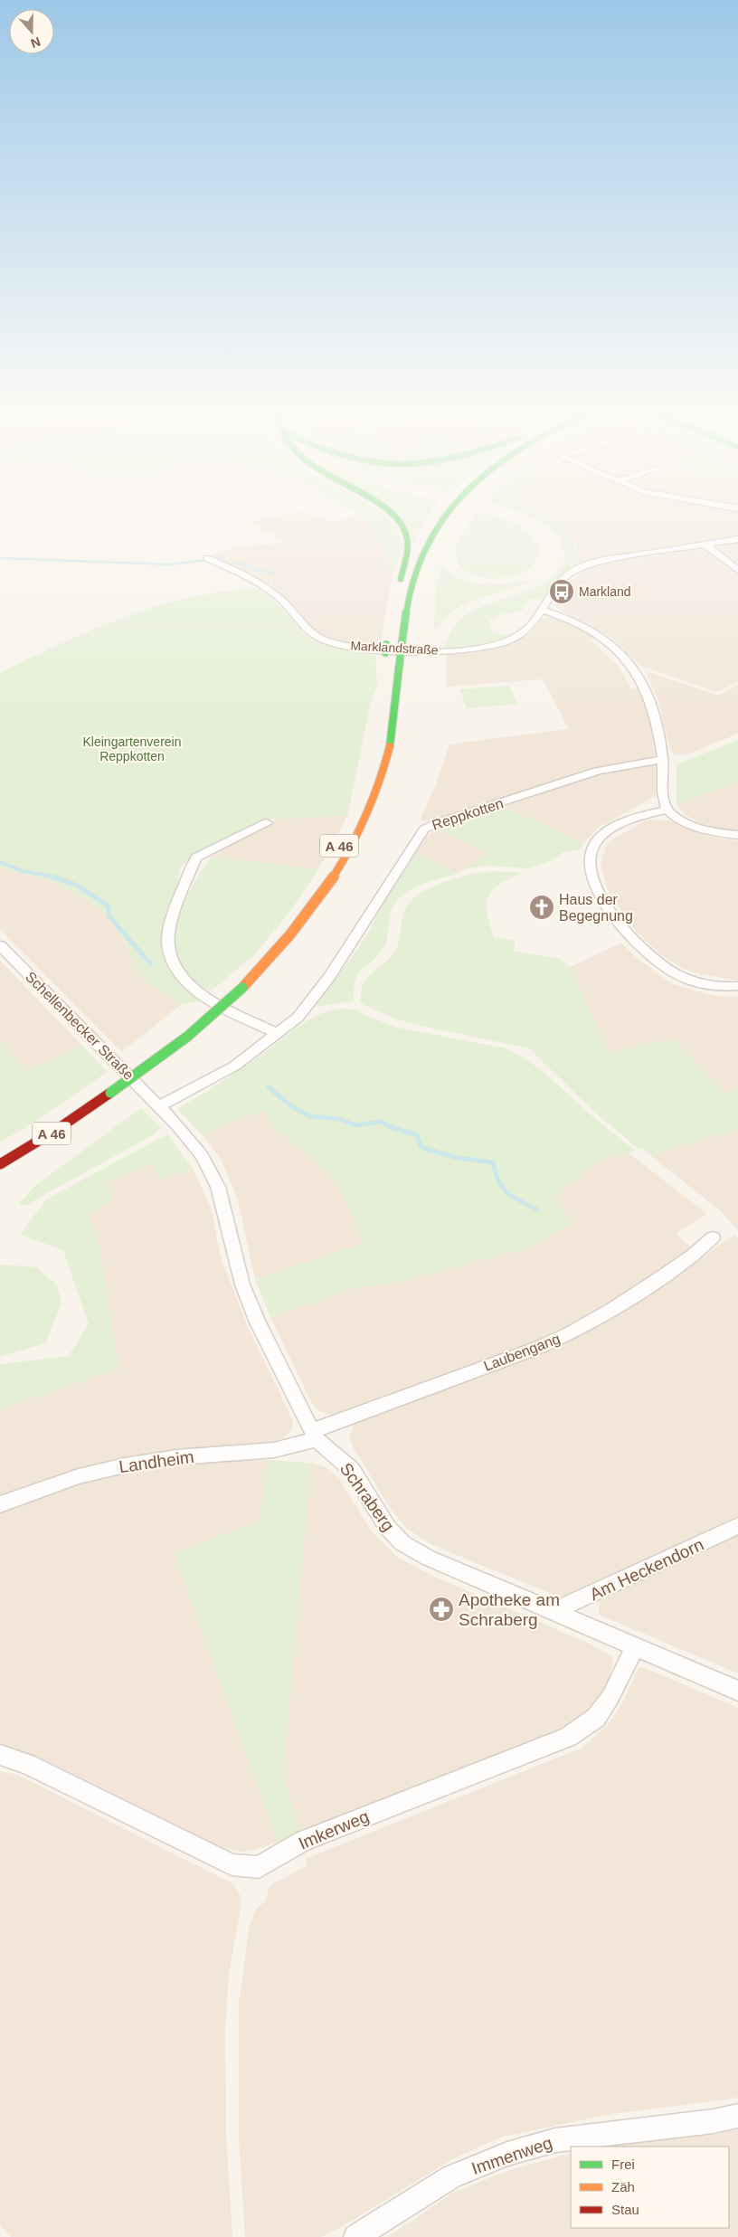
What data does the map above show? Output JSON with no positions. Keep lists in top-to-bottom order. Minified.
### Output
{"streets":{"main road":["A 46"],"street":["Marklandstraße","Reppkotten","Schellenbecker Straße","Laubengang","Landheim","Schraberg","Am Heckendorn","Imkerweg","Immenweg"]},"crossings":[["Schellenbecker Straße","Schraberg"],["Laubengang","Landheim"],["Laubengang","Schraberg"],["Landheim","Schraberg"],["Schraberg","Am Heckendorn"],["Schraberg","Imkerweg"]],"parks":["Kleingartenverein Reppkotten"],"places":{"bus stop":["Markland"],"church":["Haus der Begegnung"],"pharmacy":["Apotheke am Schraberg"]},"legend":["Frei","Zäh","Stau"],"north":"bottom"}
